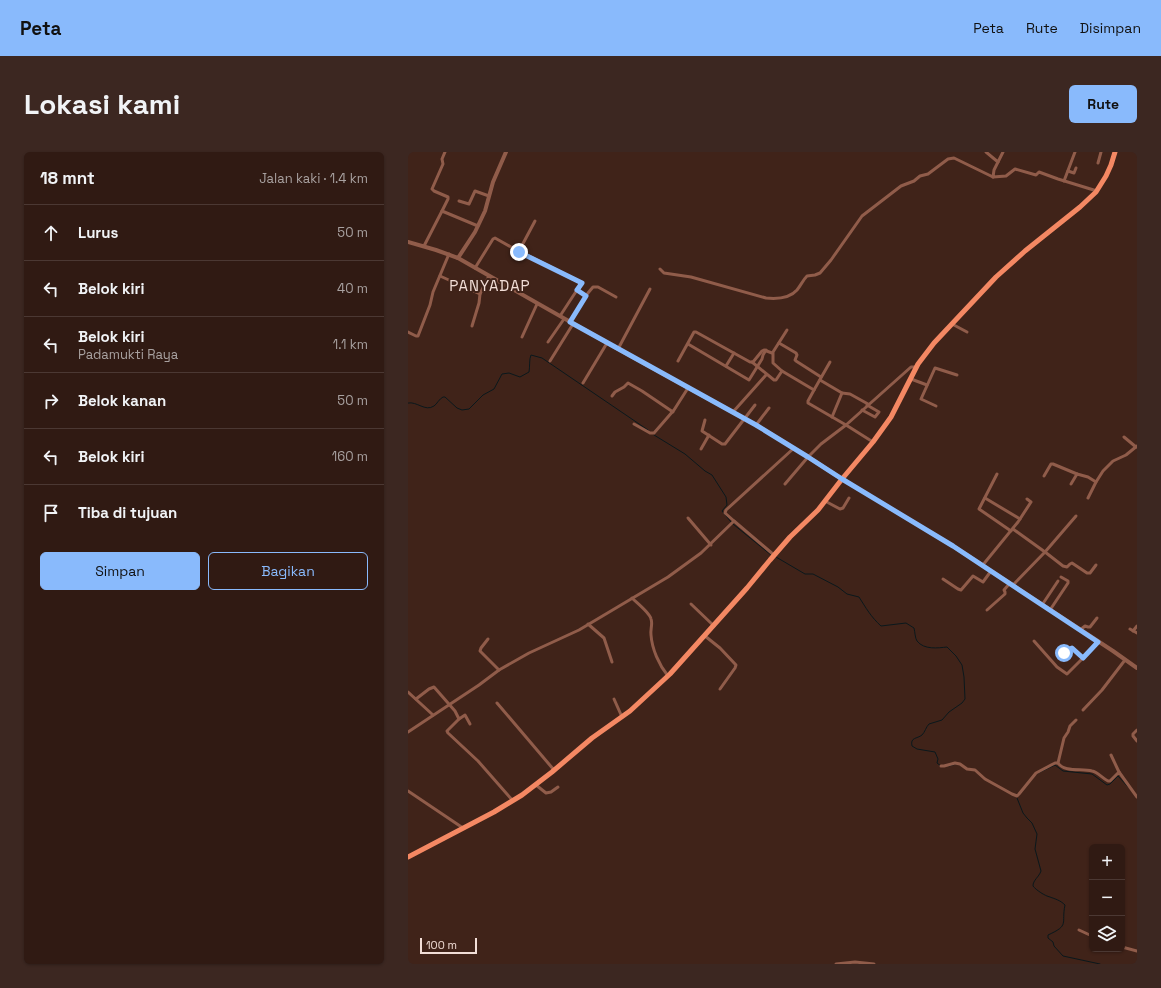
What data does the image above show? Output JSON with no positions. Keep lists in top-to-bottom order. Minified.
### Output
{"districts":["PANYADAP"],"scale_bar":"100 m","page":{"header":"Peta","nav":["Peta","Rute","Disimpan"],"buttons":["Rute",["Simpan","Bagikan"]],"title":"Lokasi kami","heading":["18 mnt","Jalan kaki · 1.4 km"],"list":[["Lurus","50 m"],["Belok kiri","40 m"],["Belok kiri","Padamukti Raya","1.1 km"],["Belok kanan","50 m"],["Belok kiri","160 m"],"Tiba di tujuan"],"map_buttons":["+","−"],"scale":"100 m"}}
